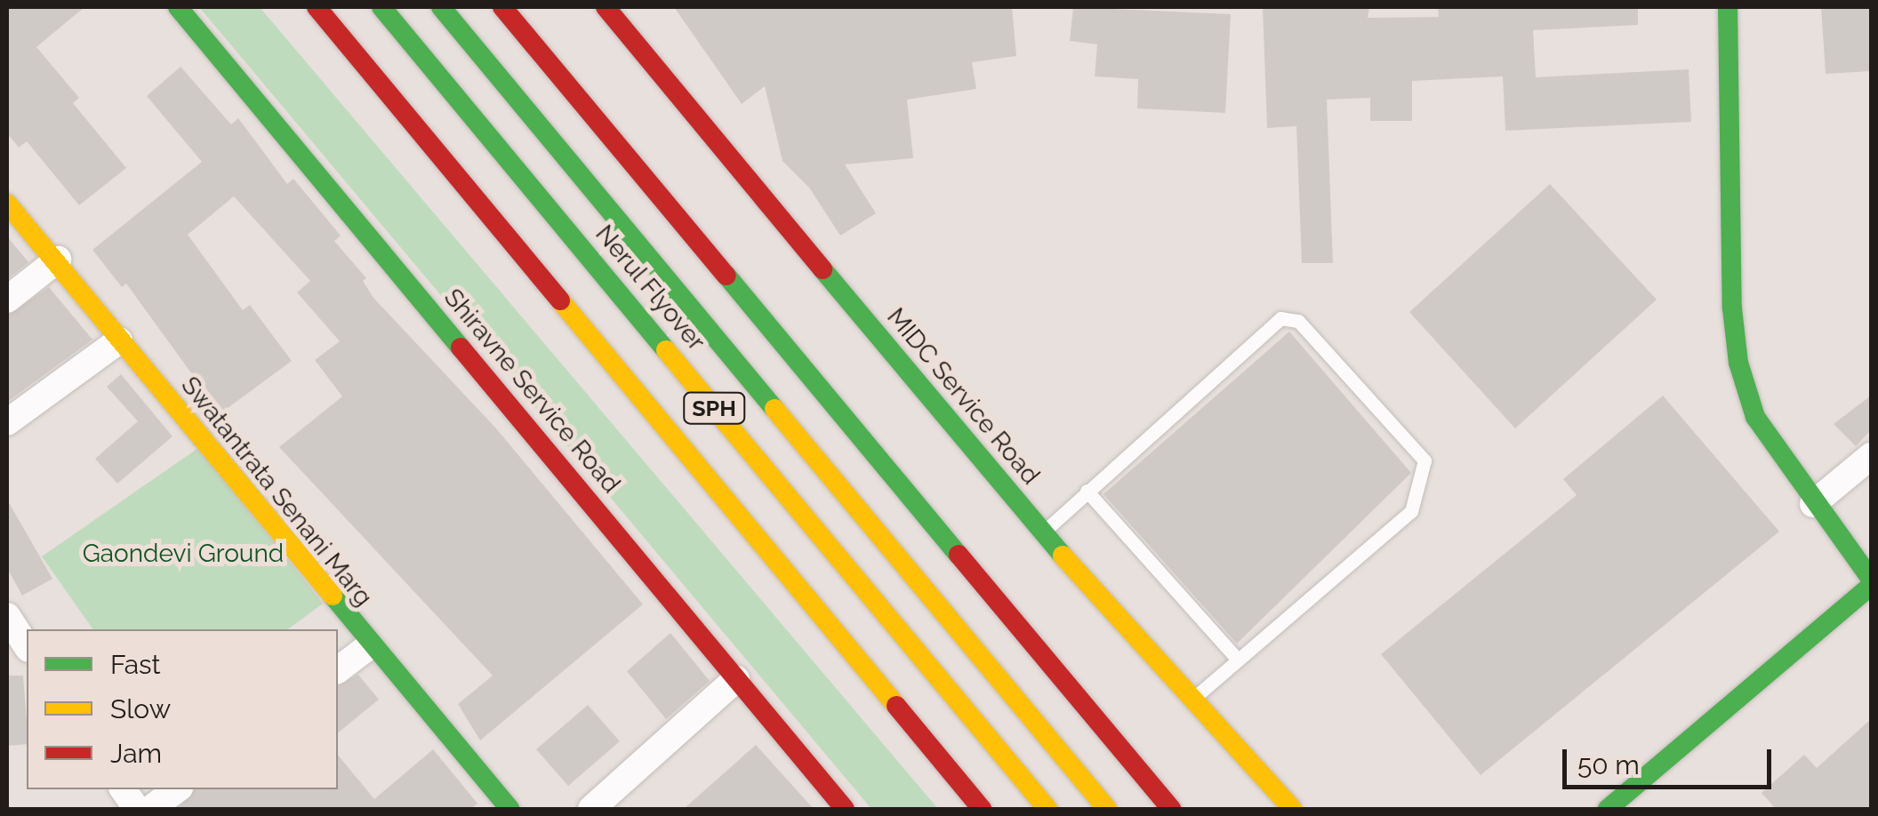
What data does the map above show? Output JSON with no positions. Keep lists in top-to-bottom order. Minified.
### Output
{"streets":{"main road":["Nerul Flyover","Shiravne Service Road","MIDC Service Road","SPH","Swatantrata Senani Marg"]},"parks":["Gaondevi Ground"],"legend":["Fast","Slow","Jam"],"scale_bar":"50 m"}
